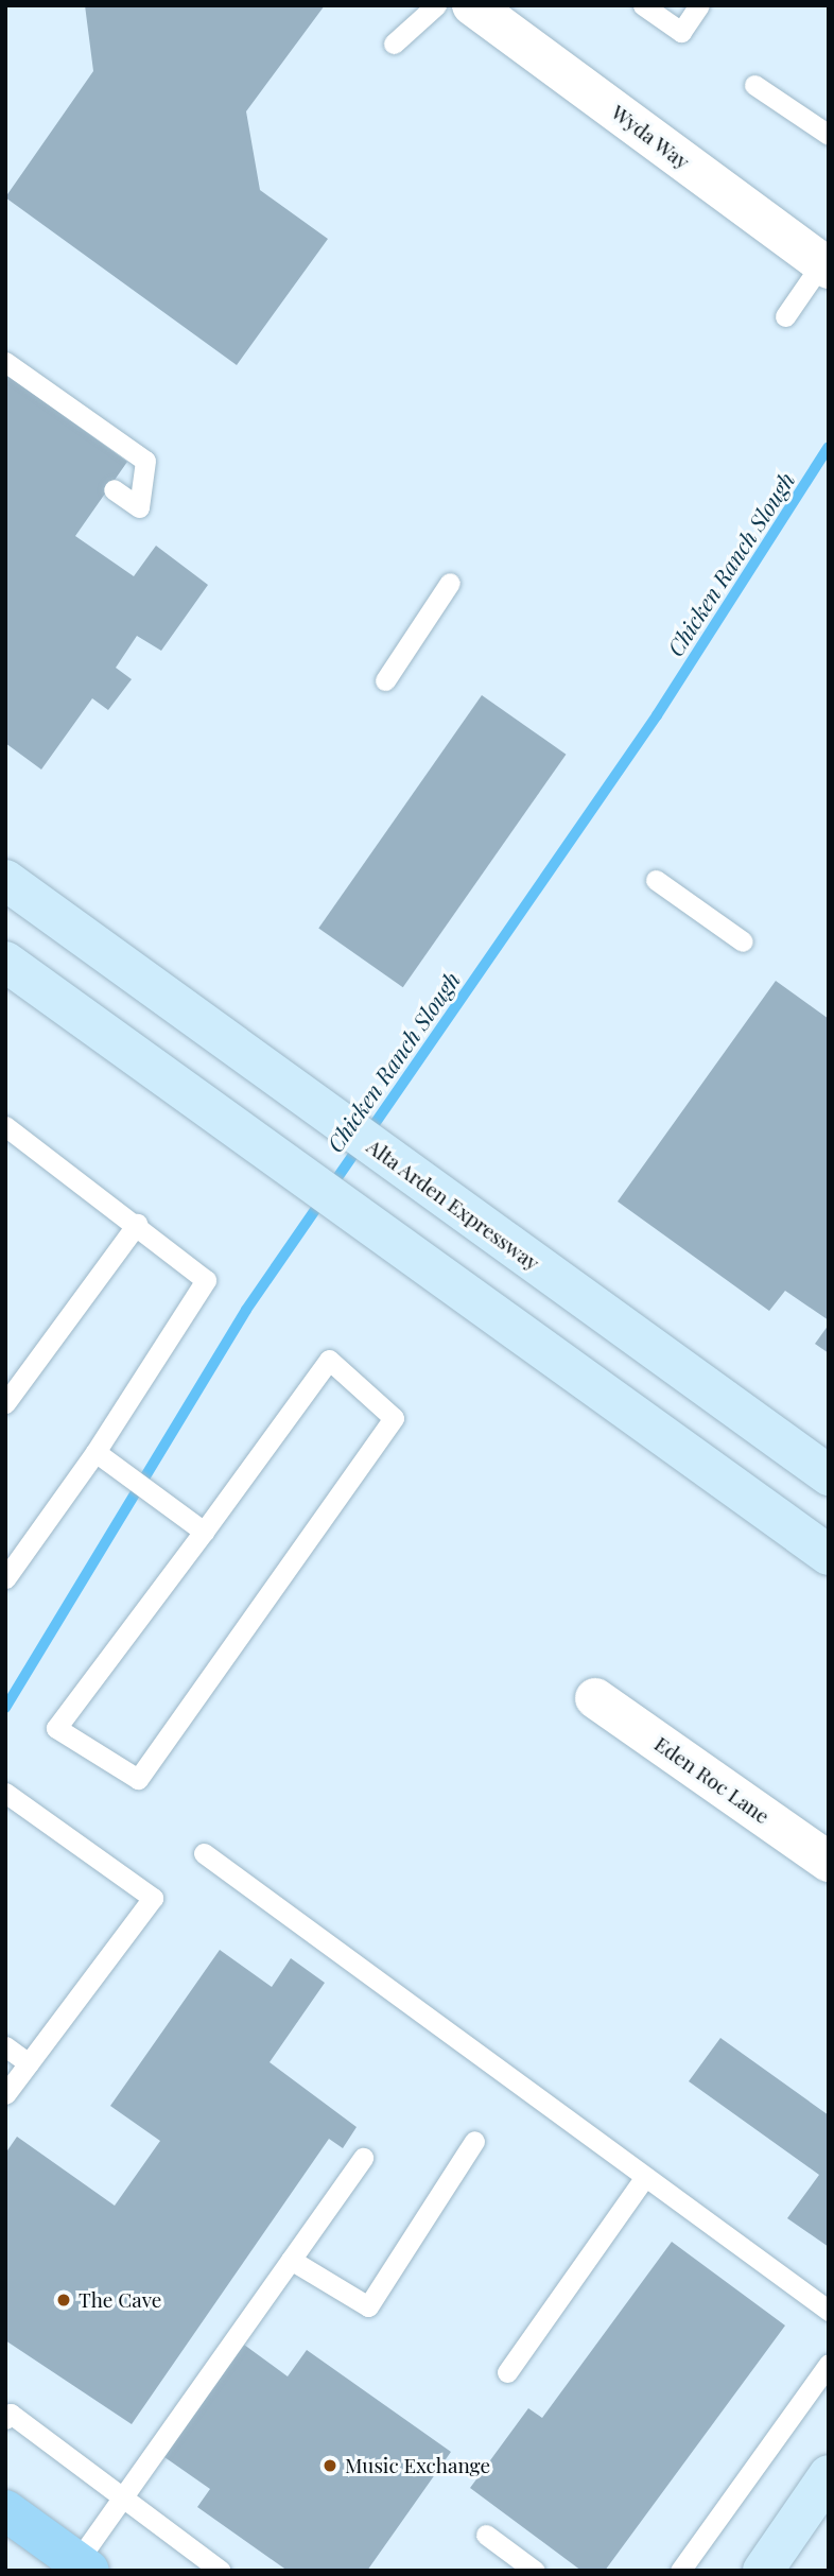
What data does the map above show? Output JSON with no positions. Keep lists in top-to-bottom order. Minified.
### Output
{"streets":{"main road":["Alta Arden Expressway"],"street":["Wyda Way","Eden Roc Lane"]},"water":["Chicken Ranch Slough"],"places":["The Cave","Music Exchange"]}
